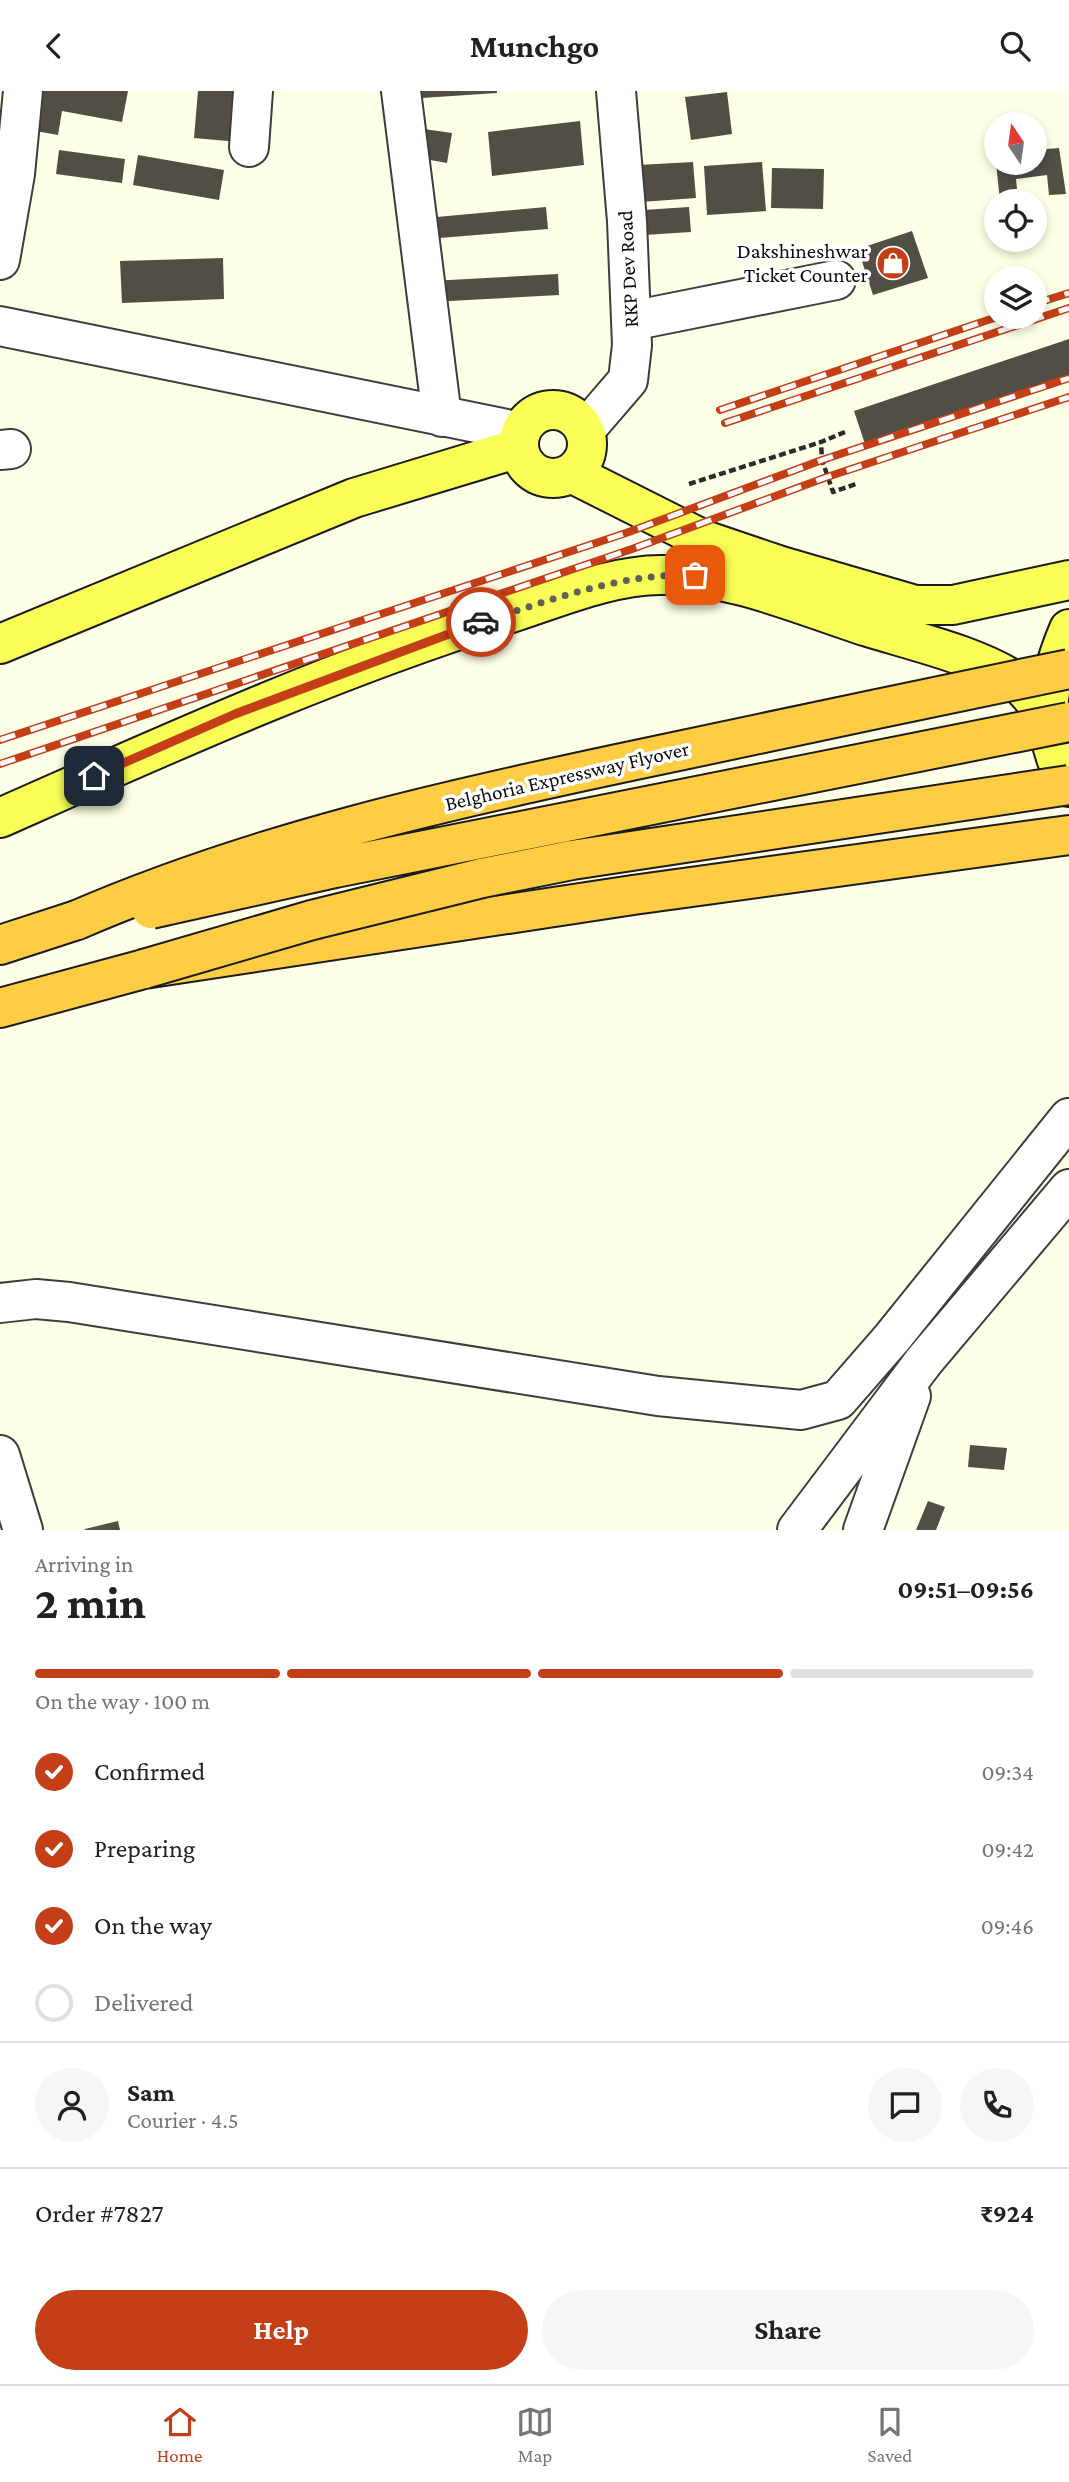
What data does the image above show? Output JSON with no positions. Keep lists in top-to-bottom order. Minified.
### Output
{"streets":{"highway":["Belghoria Expressway Flyover"],"street":["RKP Dev Road"]},"places":{"shop":["Dakshineshwar Ticket Counter"]},"north":"top","page":{"header":"Munchgo","heading":["2 min","Arriving in","09:51–09:56"],"panel":["Sam","Courier · 4.5","Order #7827","₹924"],"bar":"On the way · 100 m","list":[["Confirmed","09:34"],["Preparing","09:42"],["On the way","09:46"],"Delivered"],"buttons":["Help","Share"],"tabs":["Home","Map","Saved"]}}
